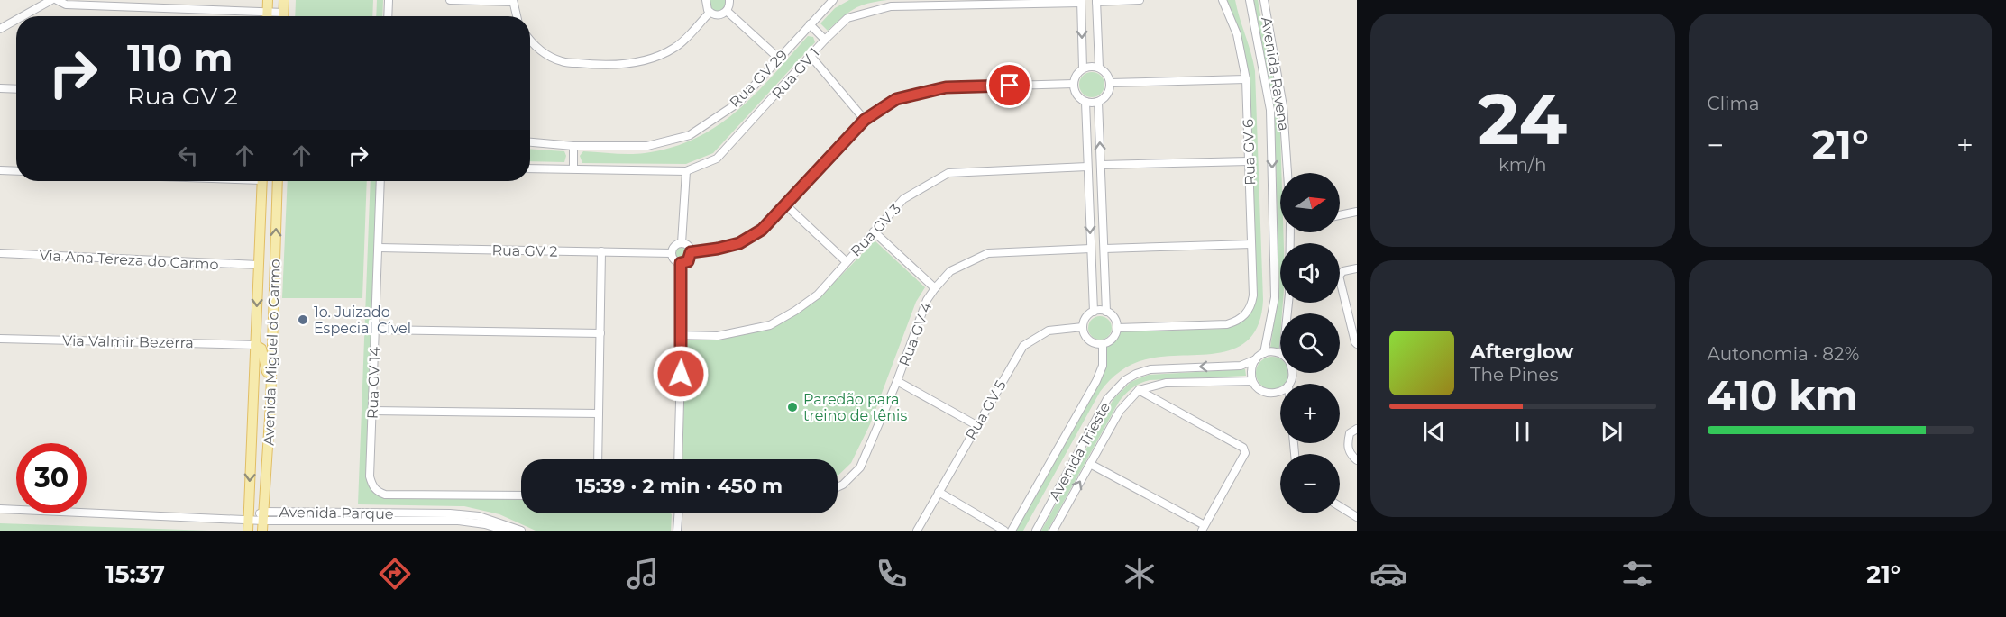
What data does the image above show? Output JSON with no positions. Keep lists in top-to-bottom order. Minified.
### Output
{"streets":{"main road":["Avenida Miguel do Carmo"],"street":["Rua GV 1","Avenida Ravena","Rua GV 29","Rua GV 6","Rua GV 3","Rua GV 2","Via Ana Tereza do Carmo","Rua GV 4","Via Valmir Bezerra","Rua GV 14","Rua GV 5","Avenida Trieste","Avenida Parque"]},"crossings":[["Rua GV 6","Rua GV 5"],["Rua GV 2","Rua GV 14"],["Via Ana Tereza do Carmo","Avenida Miguel do Carmo"],["Via Valmir Bezerra","Avenida Miguel do Carmo"],["Avenida Miguel do Carmo","Avenida Parque"]],"places":["1o. Juizado Especial Cível","Paredão para treino de tênis"],"north":"right","page":{"tile":[["24","km/h"],"Clima",["Autonomia · 82%","410 km"]],"turn":["110 m","Rua GV 2"],"heat":["−","21°","+"],"map_buttons":["+","−"],"song":["Afterglow","The Pines"],"limit":"30","trip":"15:39 · 2 min · 450 m","tabs":["15:37","21°"]}}
